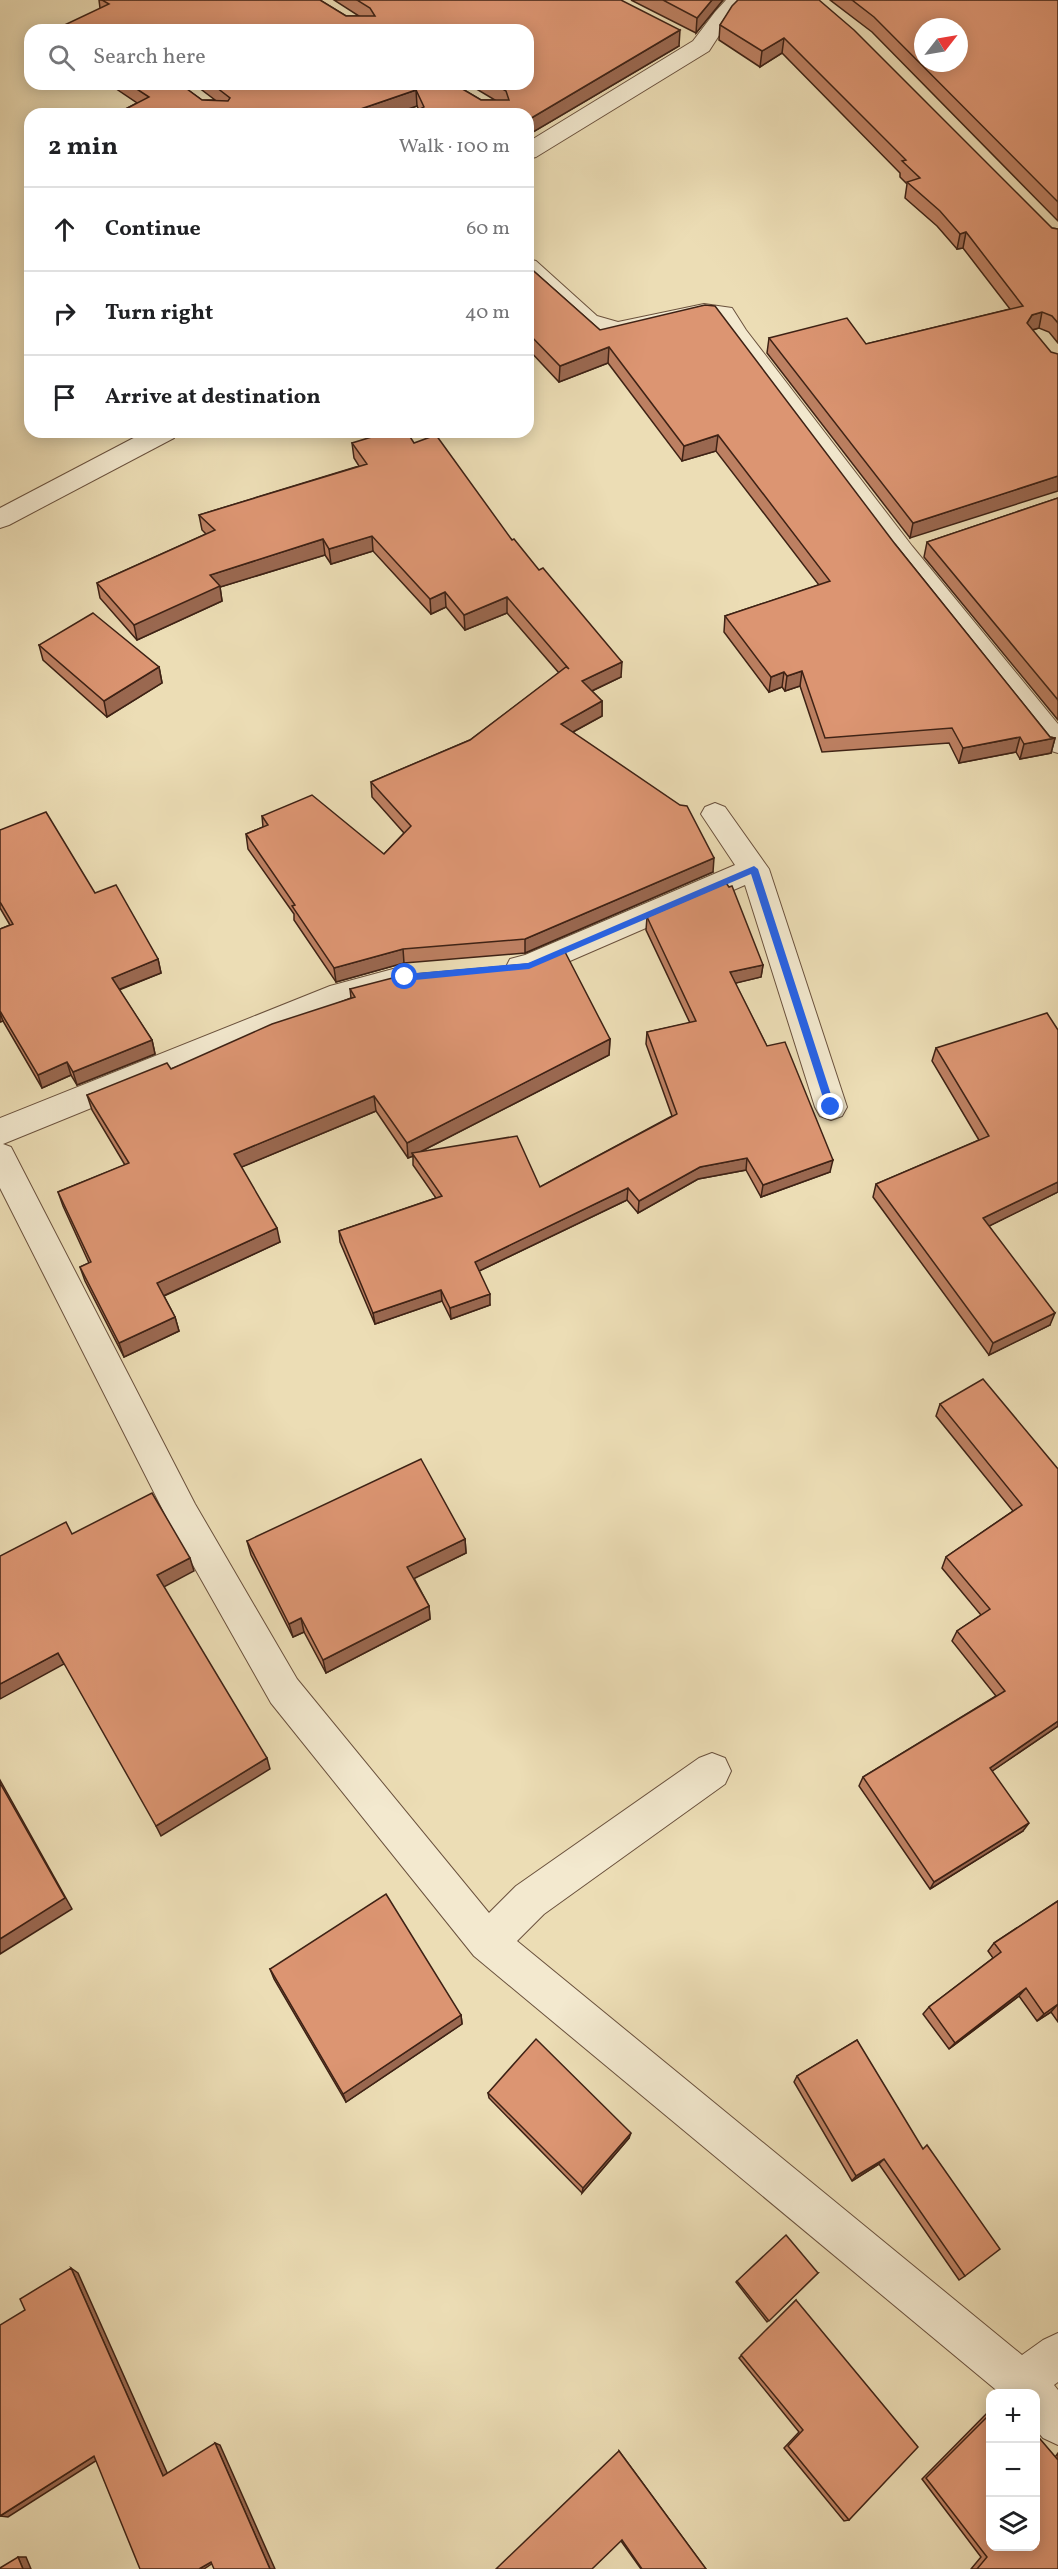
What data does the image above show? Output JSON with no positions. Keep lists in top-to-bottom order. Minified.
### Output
{"north":"top right","page":{"search":"Search here","heading":["2 min","Walk · 100 m"],"list":[["Continue","60 m"],["Turn right","40 m"],"Arrive at destination"],"map_buttons":["+","−"]}}
